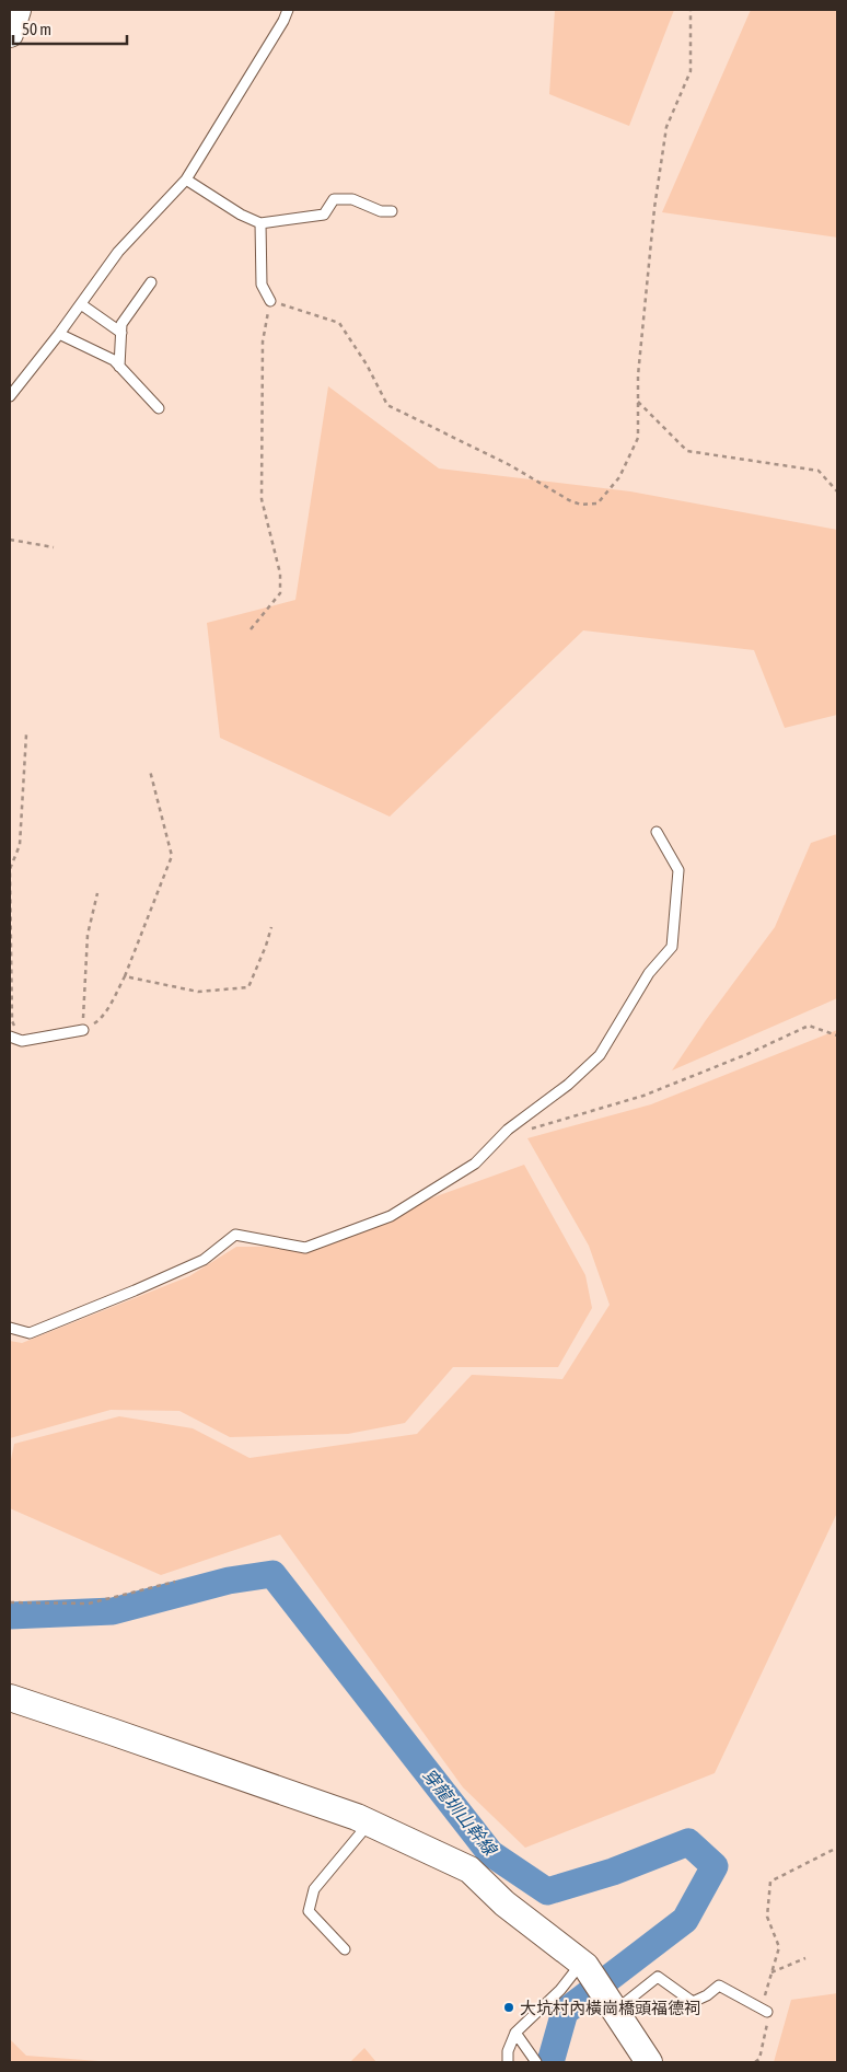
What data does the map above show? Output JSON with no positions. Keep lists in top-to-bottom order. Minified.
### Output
{"water":["穿龍圳山幹線"],"places":["大坑村內橫崗橋頭福德祠"],"scale_bar":"50 m"}
